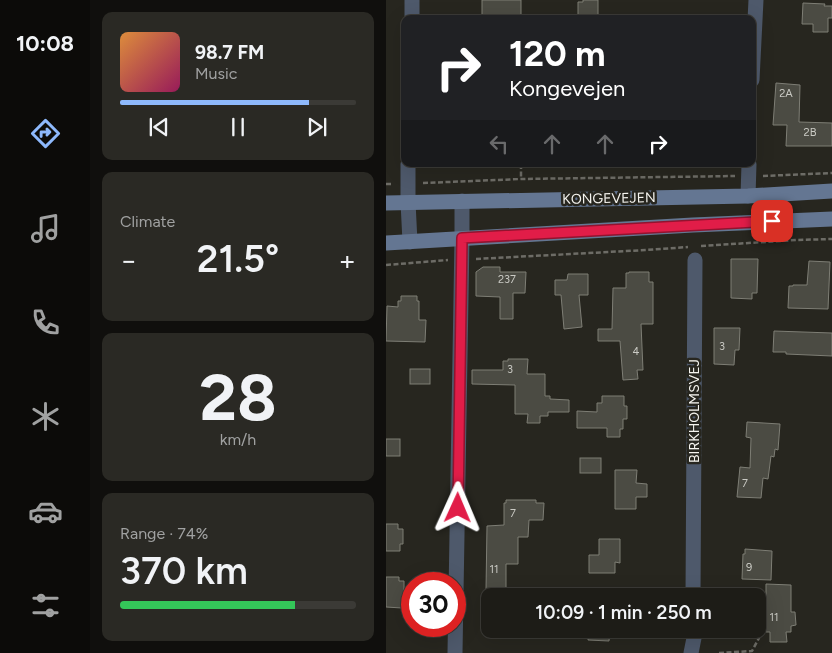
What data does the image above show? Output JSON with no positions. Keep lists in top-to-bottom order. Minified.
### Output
{"streets":{"main road":["KONGEVEJEN"],"street":["BIRKHOLMSVEJ"]},"house_numbers":["2A","2B","237","3","4","3","7","7","9","11","11"],"page":{"tabs":"10:08","turn":["120 m","Kongevejen"],"song":["98.7 FM","Music"],"tile":["Climate",["28","km/h"],["Range · 74%","370 km"]],"heat":["−","21.5°","+"],"limit":"30","trip":"10:09 · 1 min · 250 m"}}
